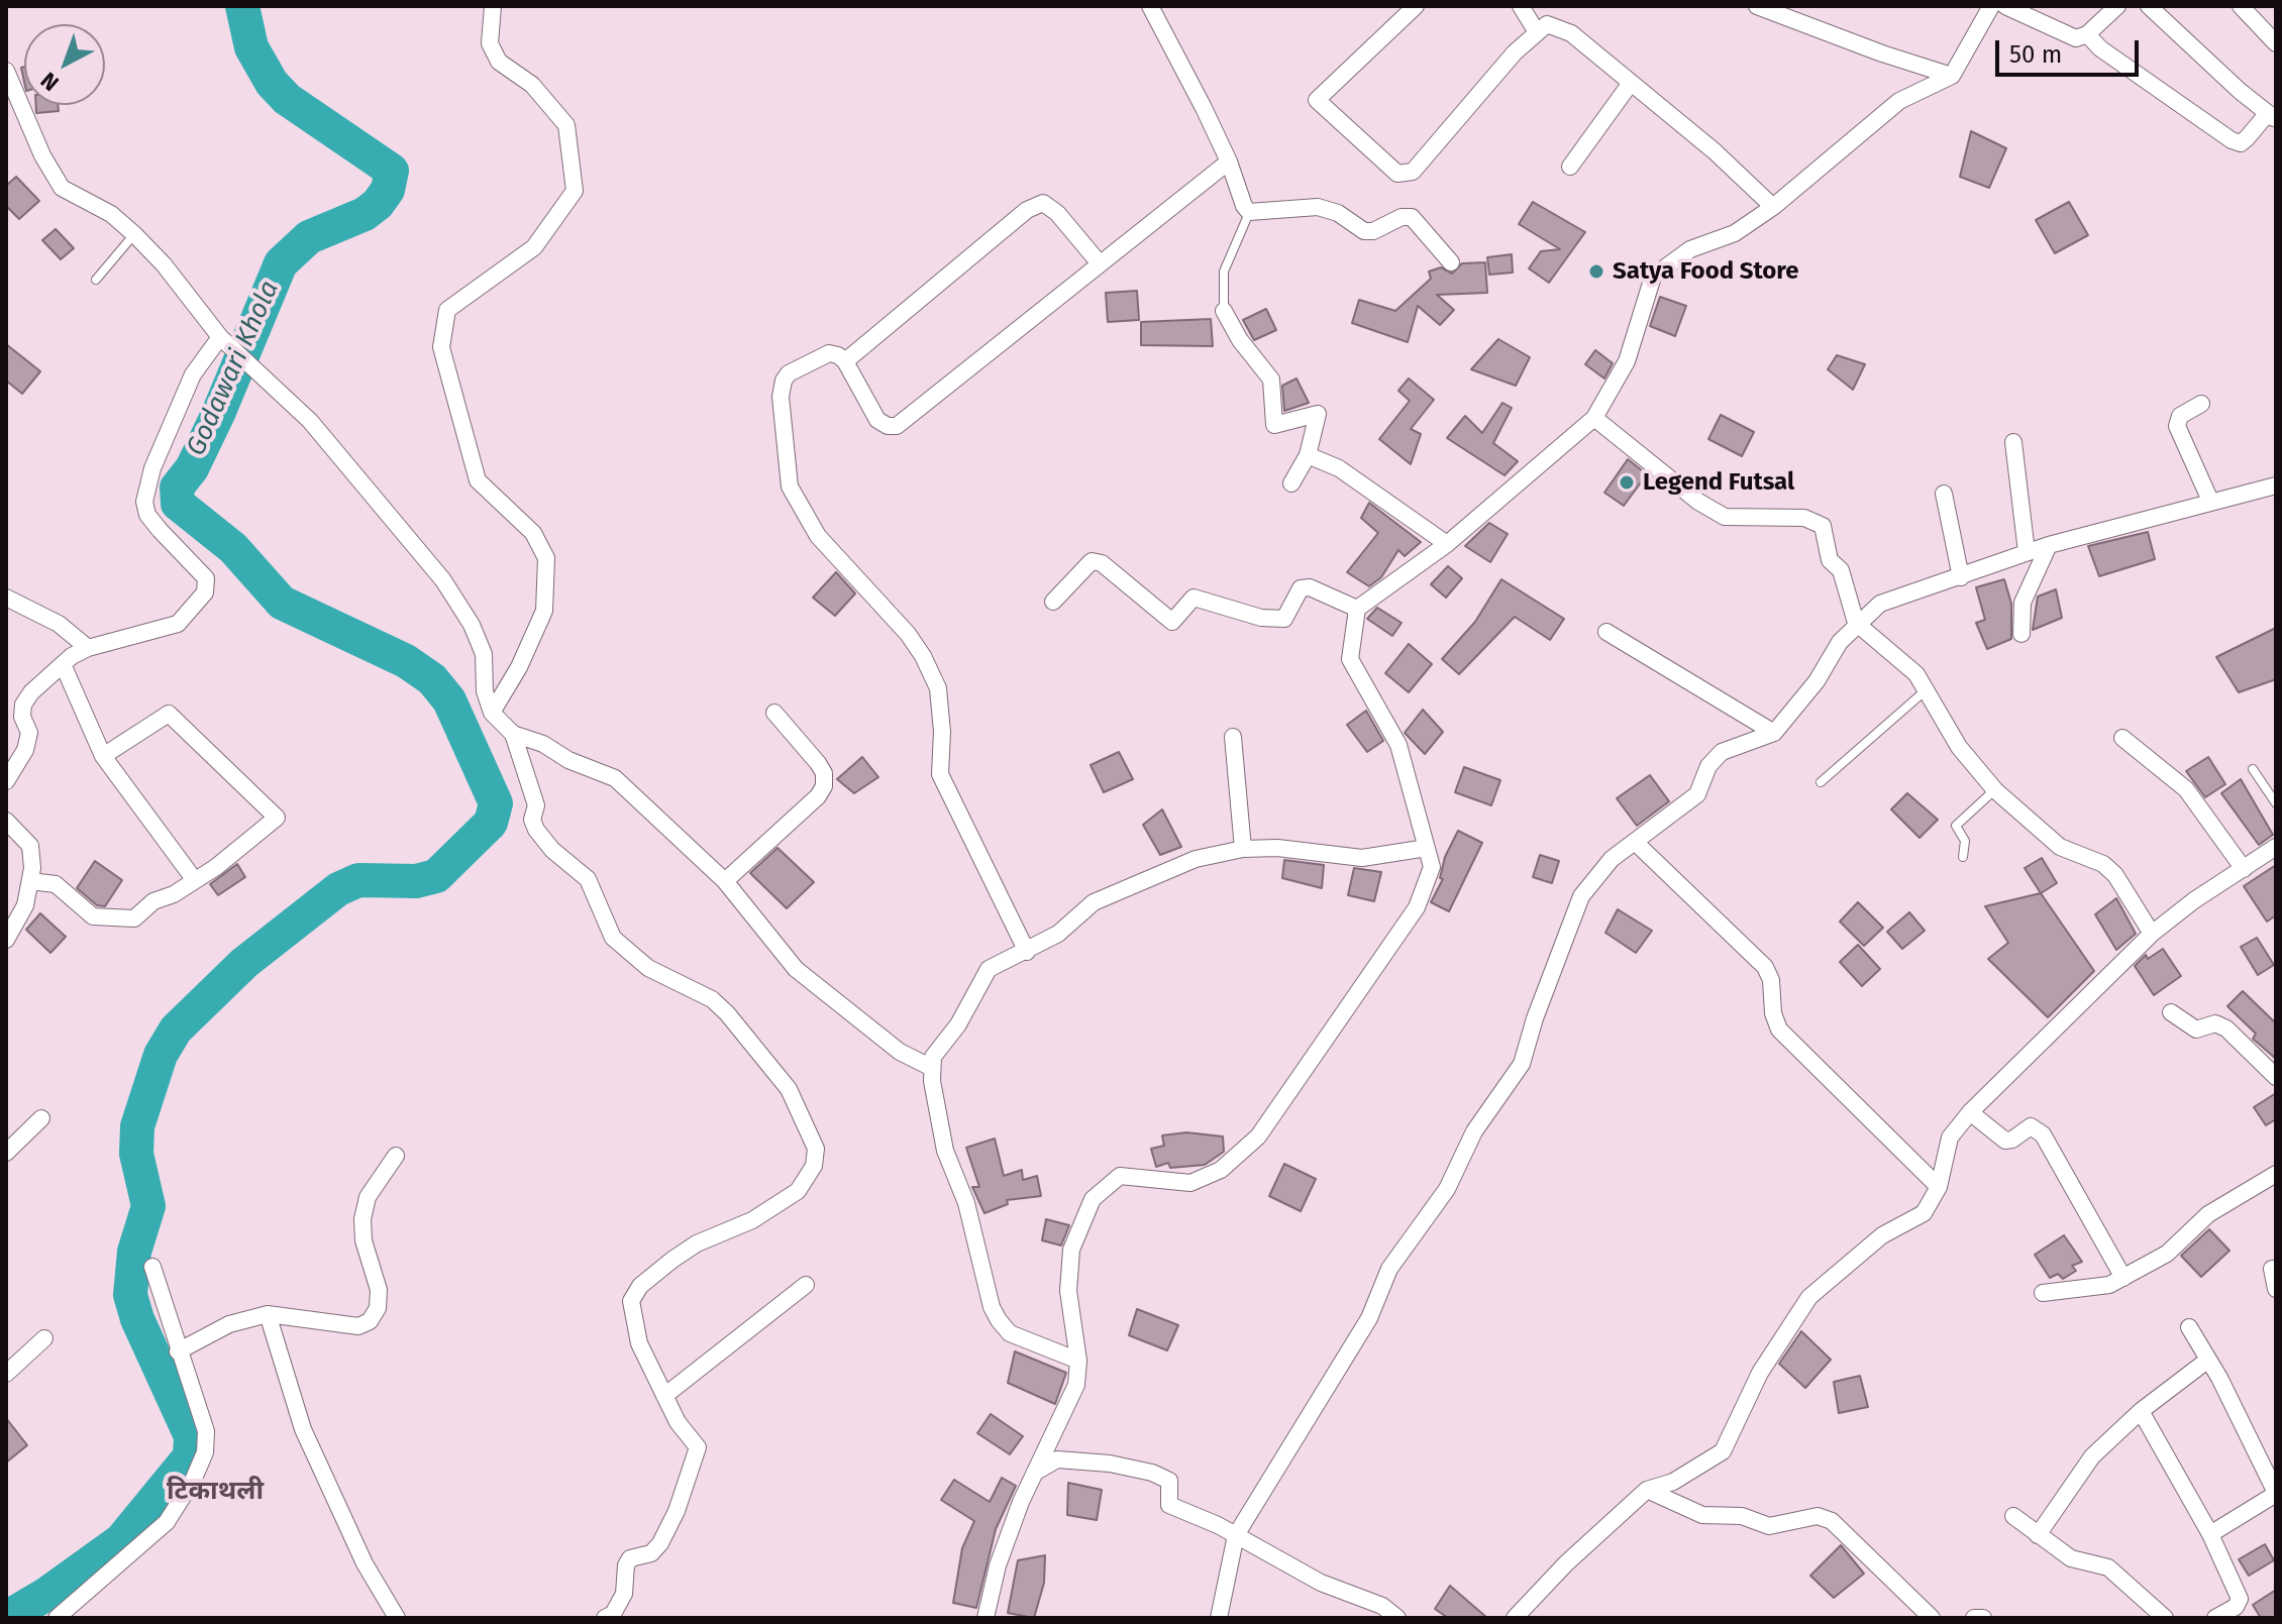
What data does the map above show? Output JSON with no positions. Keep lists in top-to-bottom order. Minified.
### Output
{"districts":["टिकाथली"],"water":["Godawari Khola"],"places":["Satya Food Store","Legend Futsal"],"scale_bar":"50 m","north":"bottom left"}
